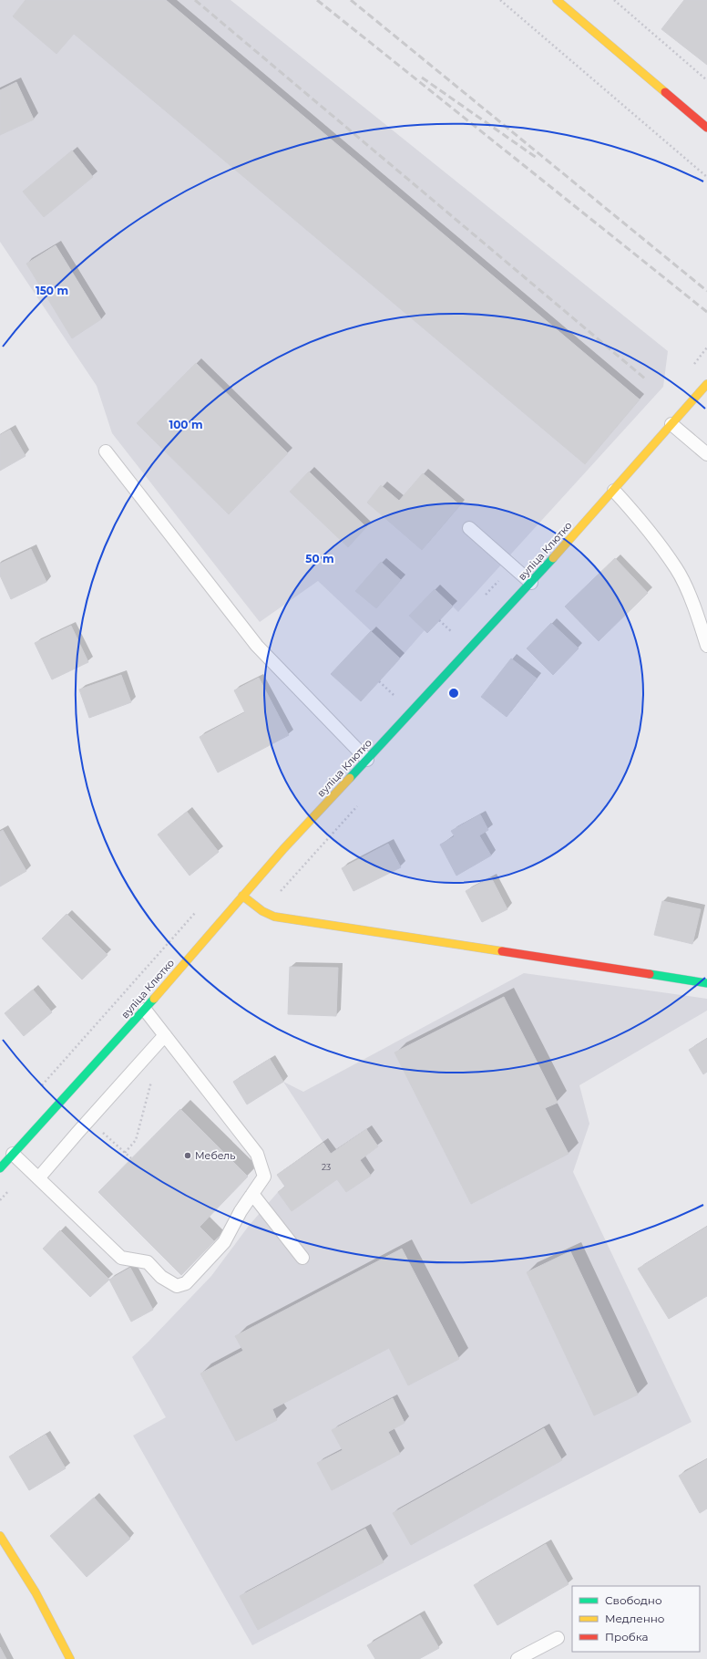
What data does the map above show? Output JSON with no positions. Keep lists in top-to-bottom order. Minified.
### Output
{"streets":{"main road":["вуліца Клютко"]},"places":["Мебель"],"house_numbers":["23"],"legend":["Свободно","Медленно","Пробка"],"rings":["150 m","100 m","50 m"]}
